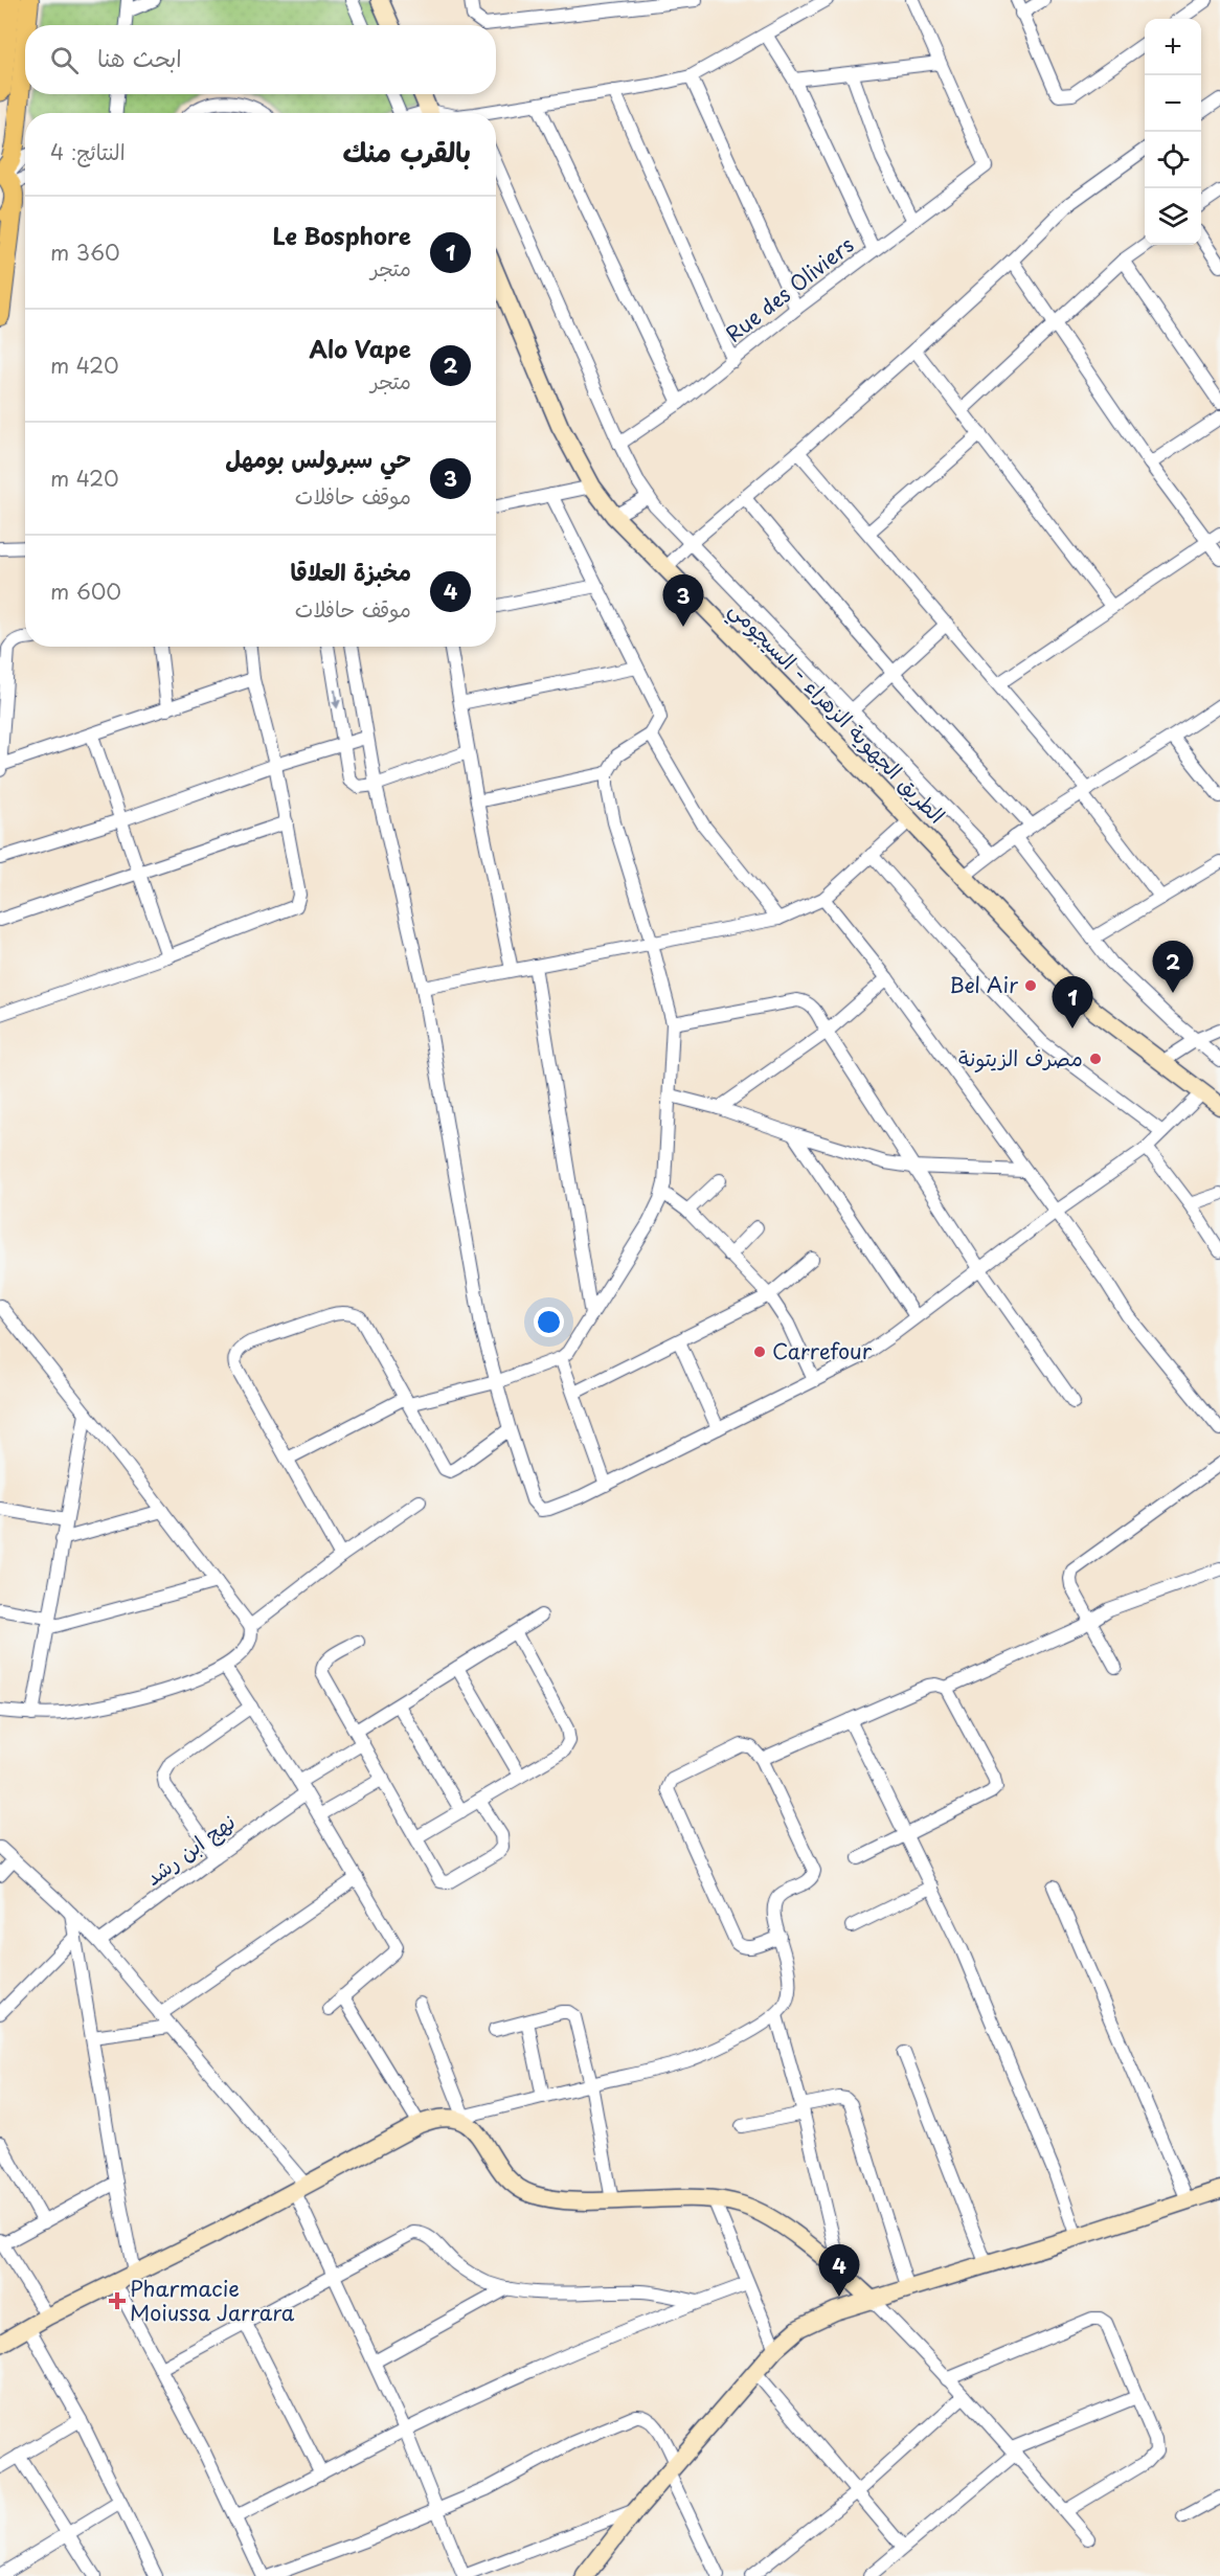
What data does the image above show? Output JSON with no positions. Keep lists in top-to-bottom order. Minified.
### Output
{"streets":{"main road":["الطريق الجهوية الزهراء - السيجومي"],"street":["Rue des Oliviers","نهج ابن رشد"]},"places":{"other":["Bel Air","مصرف الزيتونة","Carrefour"],"health":["Pharmacie Moiussa Jarrara"]},"page":{"map_buttons":["+","−"],"search":"ابحث هنا","heading":["بالقرب منك","النتائج: 4"],"list":[{"mark":"1","name":"Le Bosphore","note":"متجر","value":"360 m"},{"mark":"2","name":"Alo Vape","note":"متجر","value":"420 m"},{"mark":"3","name":"حي سبرولس بومهل","note":"موقف حافلات","value":"420 m"},{"mark":"4","name":"مخبزة العلاقا","note":"موقف حافلات","value":"600 m"}],"pins":["3","2","1","4"]}}
